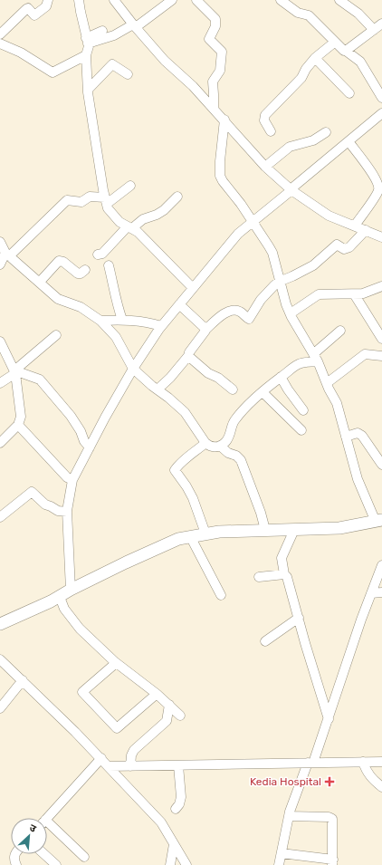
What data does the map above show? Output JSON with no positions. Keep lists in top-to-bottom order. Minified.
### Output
{"places":{"health":["Kedia Hospital"]},"north":"top right"}
